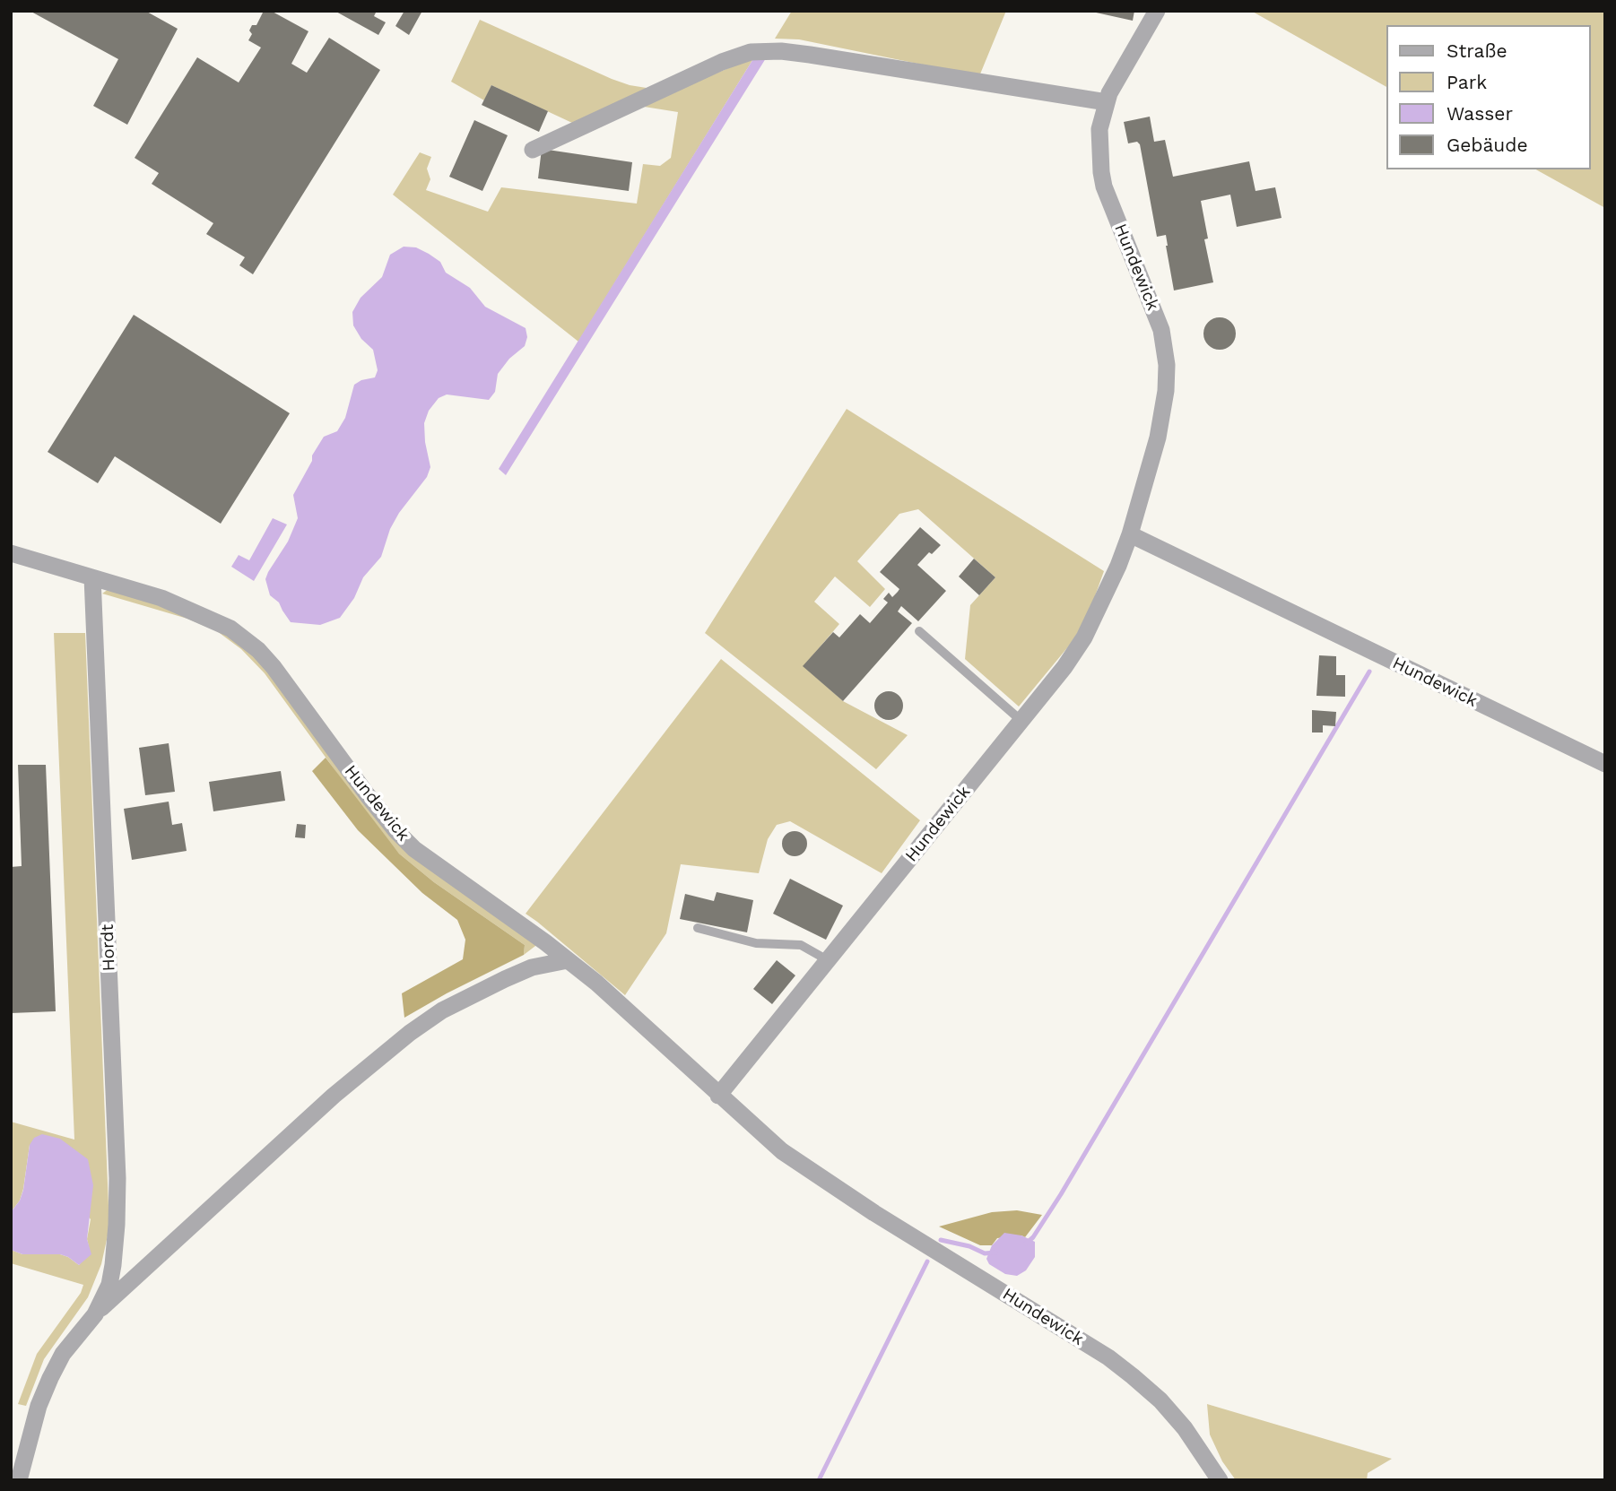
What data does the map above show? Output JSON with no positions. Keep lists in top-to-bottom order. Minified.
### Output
{"streets":{"street":["Hundewick","Hordt"]},"crossings":[["Hundewick","Hordt"]],"legend":["Straße","Park","Wasser","Gebäude"]}
